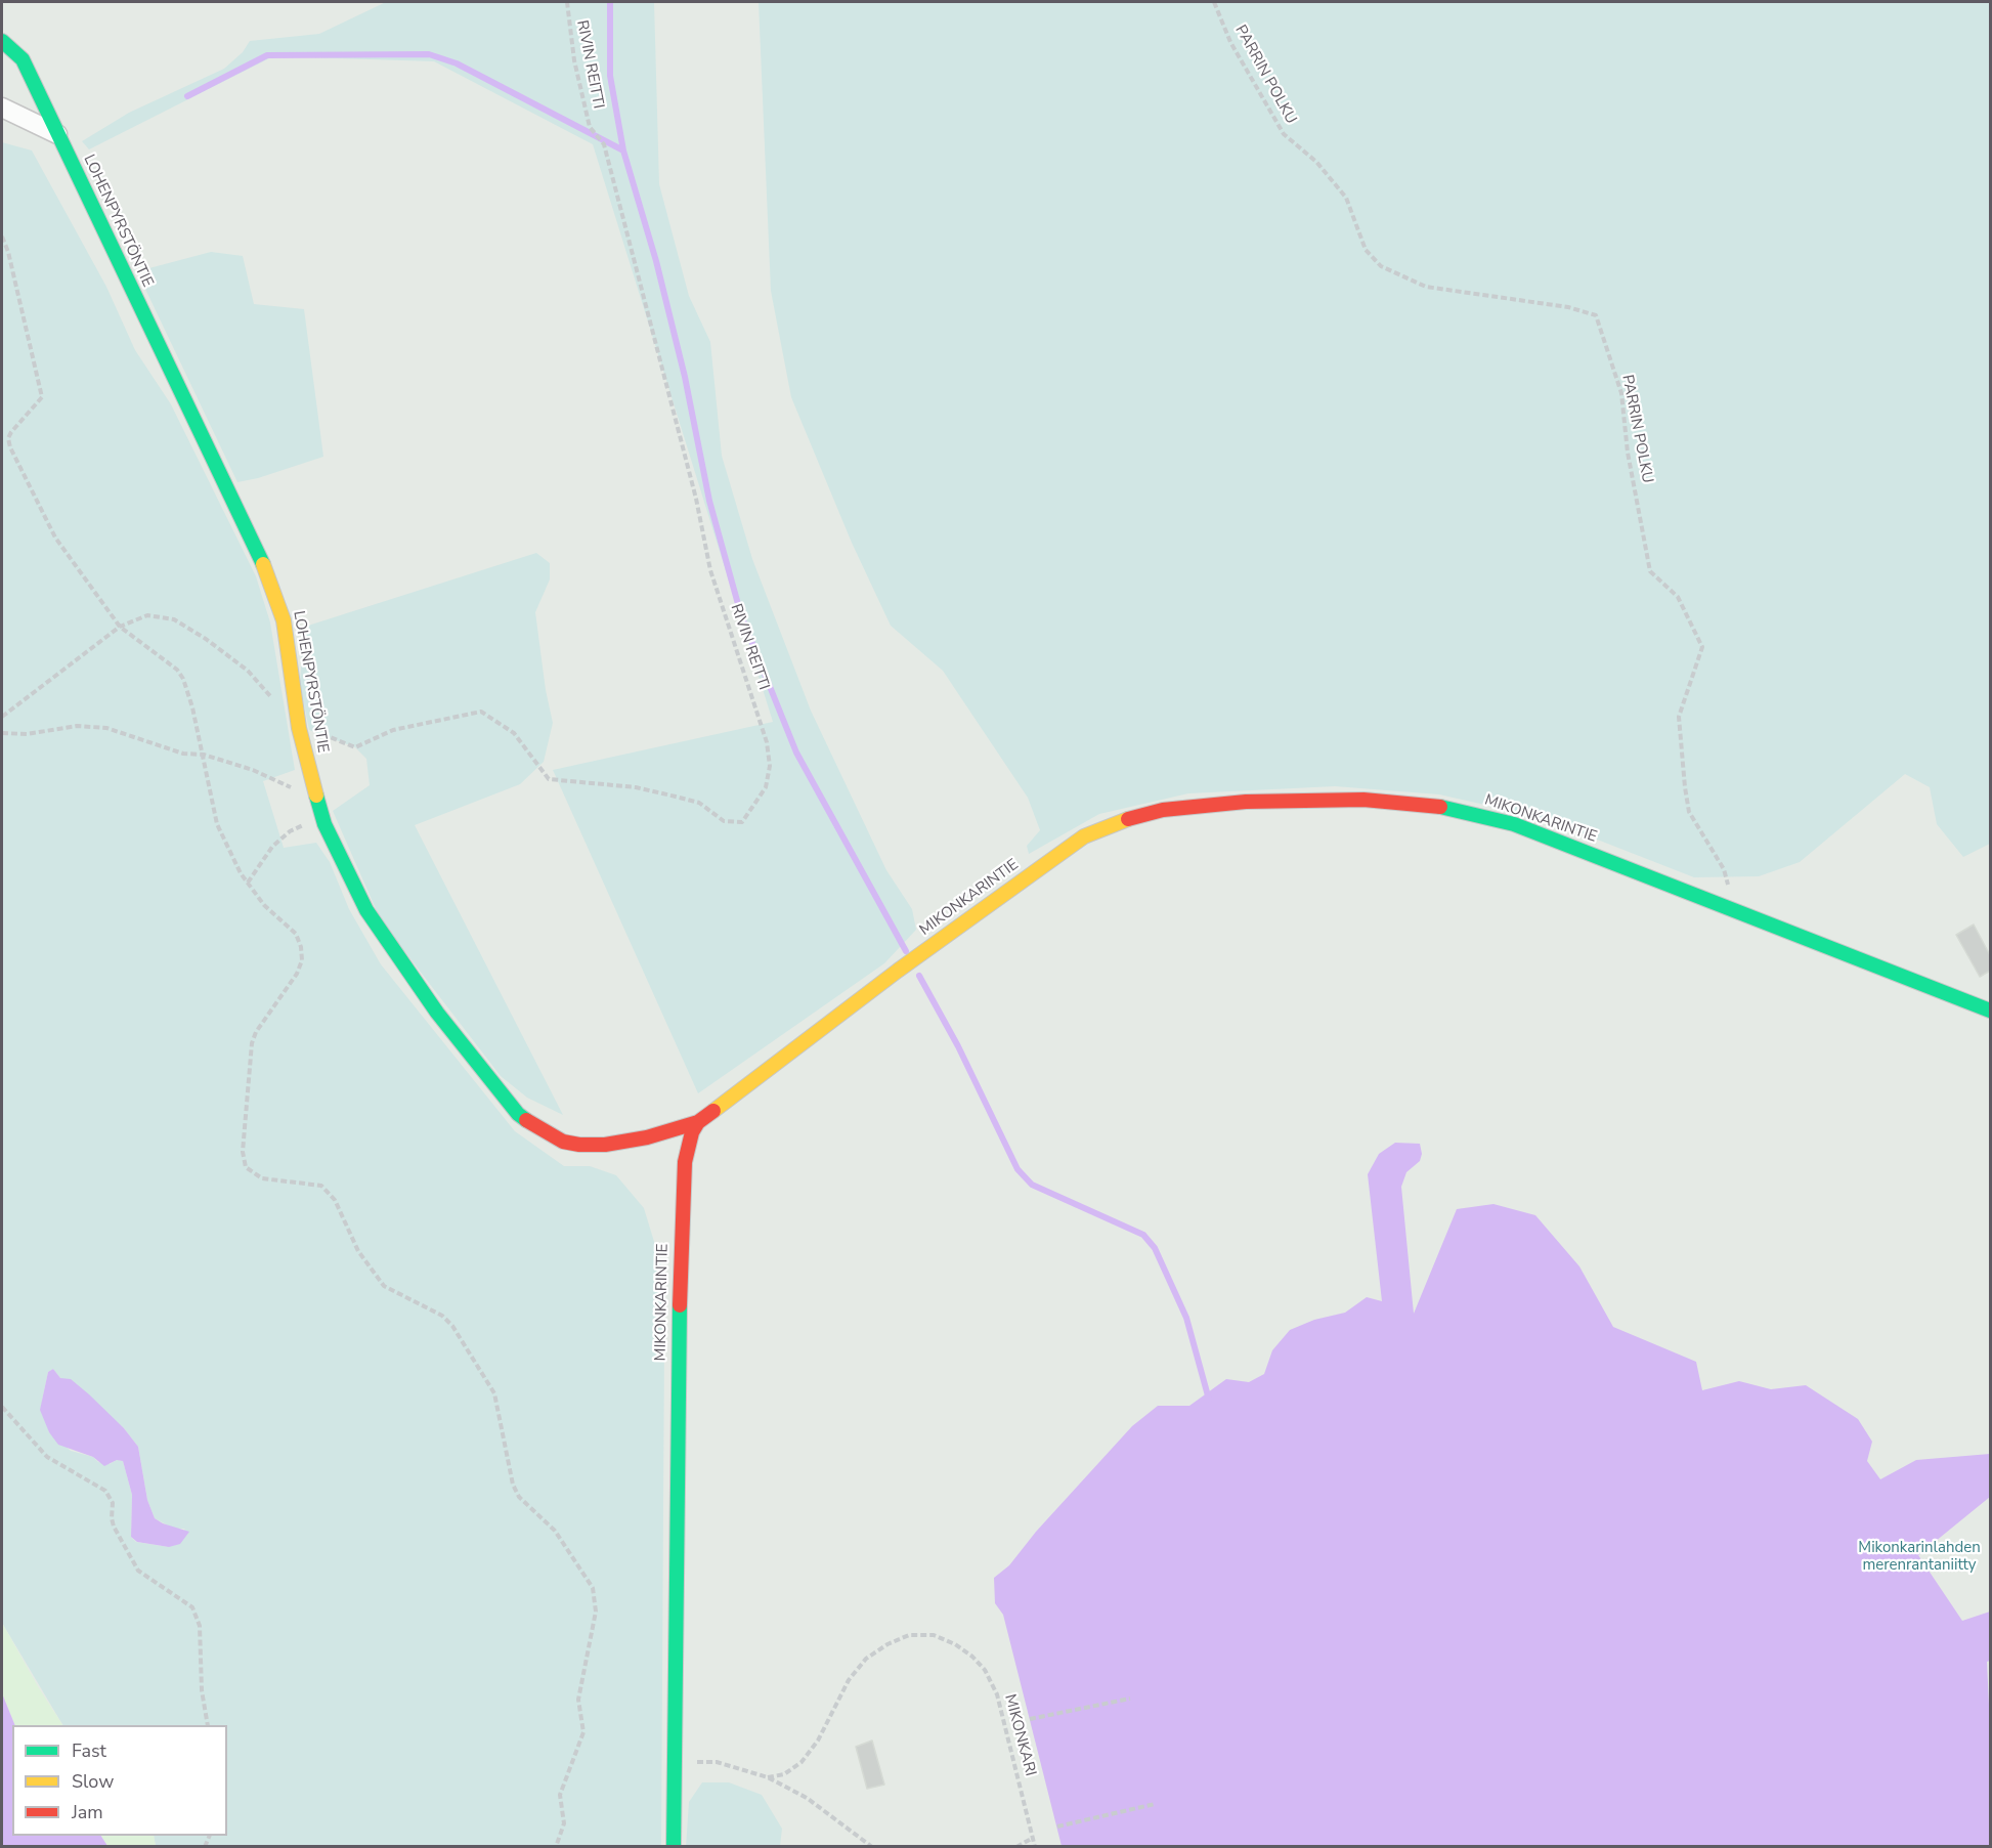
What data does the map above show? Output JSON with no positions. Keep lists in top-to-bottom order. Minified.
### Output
{"streets":{"street":["LOHENPYRSTÖNTIE","MIKONKARINTIE"],"path":["RIVIN REITTI","PARRIN POLKU","MIKONKARI"]},"crossings":[["RIVIN REITTI","LOHENPYRSTÖNTIE"],["PARRIN POLKU","MIKONKARINTIE"],["LOHENPYRSTÖNTIE","MIKONKARINTIE"]],"parks":["Mikonkarinlahden merenrantaniitty"],"legend":["Fast","Slow","Jam"]}
